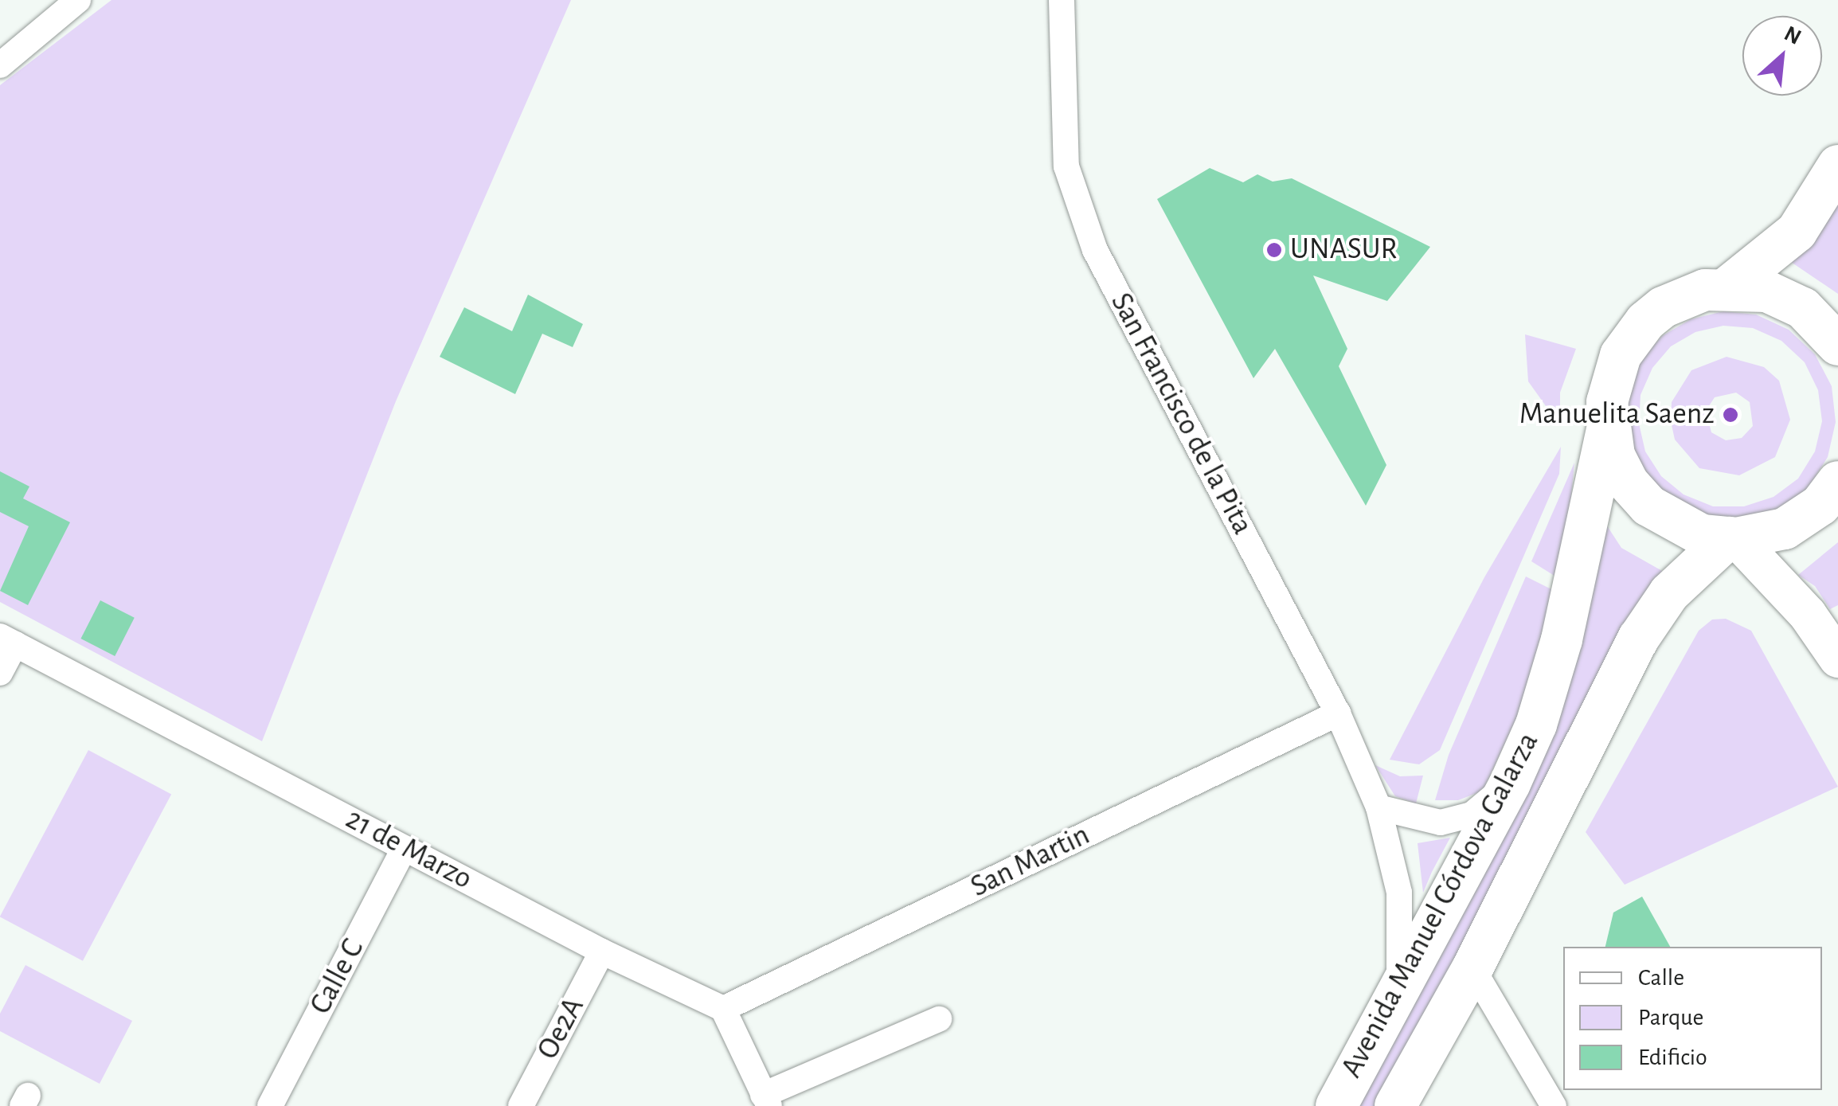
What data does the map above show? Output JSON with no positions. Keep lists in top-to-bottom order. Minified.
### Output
{"streets":{"main road":["Avenida Manuel Córdova Galarza"],"street":["San Francisco de la Pita","21 de Marzo","San Martin","Calle C","Oe2A"]},"crossings":[["San Francisco de la Pita","San Martin"],["San Francisco de la Pita","Avenida Manuel Córdova Galarza"],["21 de Marzo","San Martin"],["21 de Marzo","Calle C"],["21 de Marzo","Oe2A"]],"places":["UNASUR","Manuelita Saenz"],"legend":["Calle","Parque","Edificio"],"north":"top right"}
